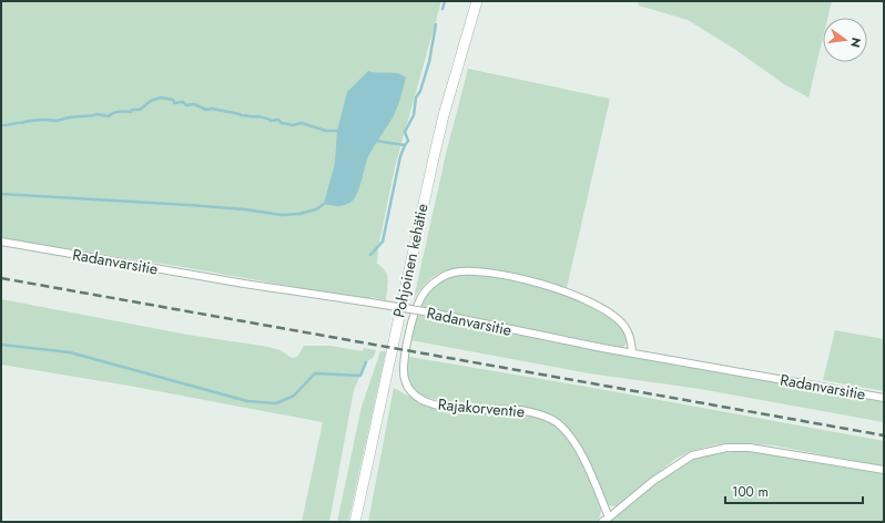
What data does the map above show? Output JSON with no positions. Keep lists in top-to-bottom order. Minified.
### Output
{"streets":{"main road":["Pohjoinen kehätie"],"street":["Radanvarsitie","Rajakorventie"]},"crossings":[["Radanvarsitie","Rajakorventie"]],"scale_bar":"100 m","north":"right"}
